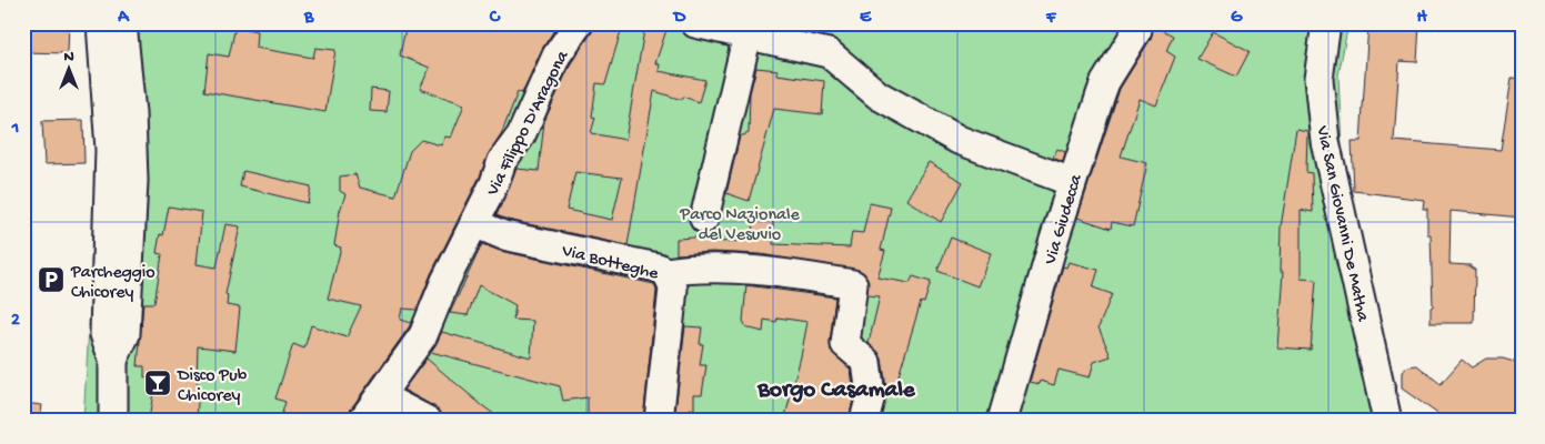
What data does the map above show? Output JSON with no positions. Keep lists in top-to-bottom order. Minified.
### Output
{"streets":{"street":["Via Filippo D'Aragona","Via Giudecca","Via San Giovanni De Matha","Via Botteghe"]},"crossings":[["Via Filippo D'Aragona","Via Botteghe"]],"districts":["Borgo Casamale"],"parks":["Parco Nazionale del Vesuvio"],"places":{"parking":["Parcheggio Chicorey"],"bar":["Disco Pub Chicorey"]},"north":"top","grid":{"columns":["A","B","C","D","E","F","G","H"],"rows":["1","2"]}}
